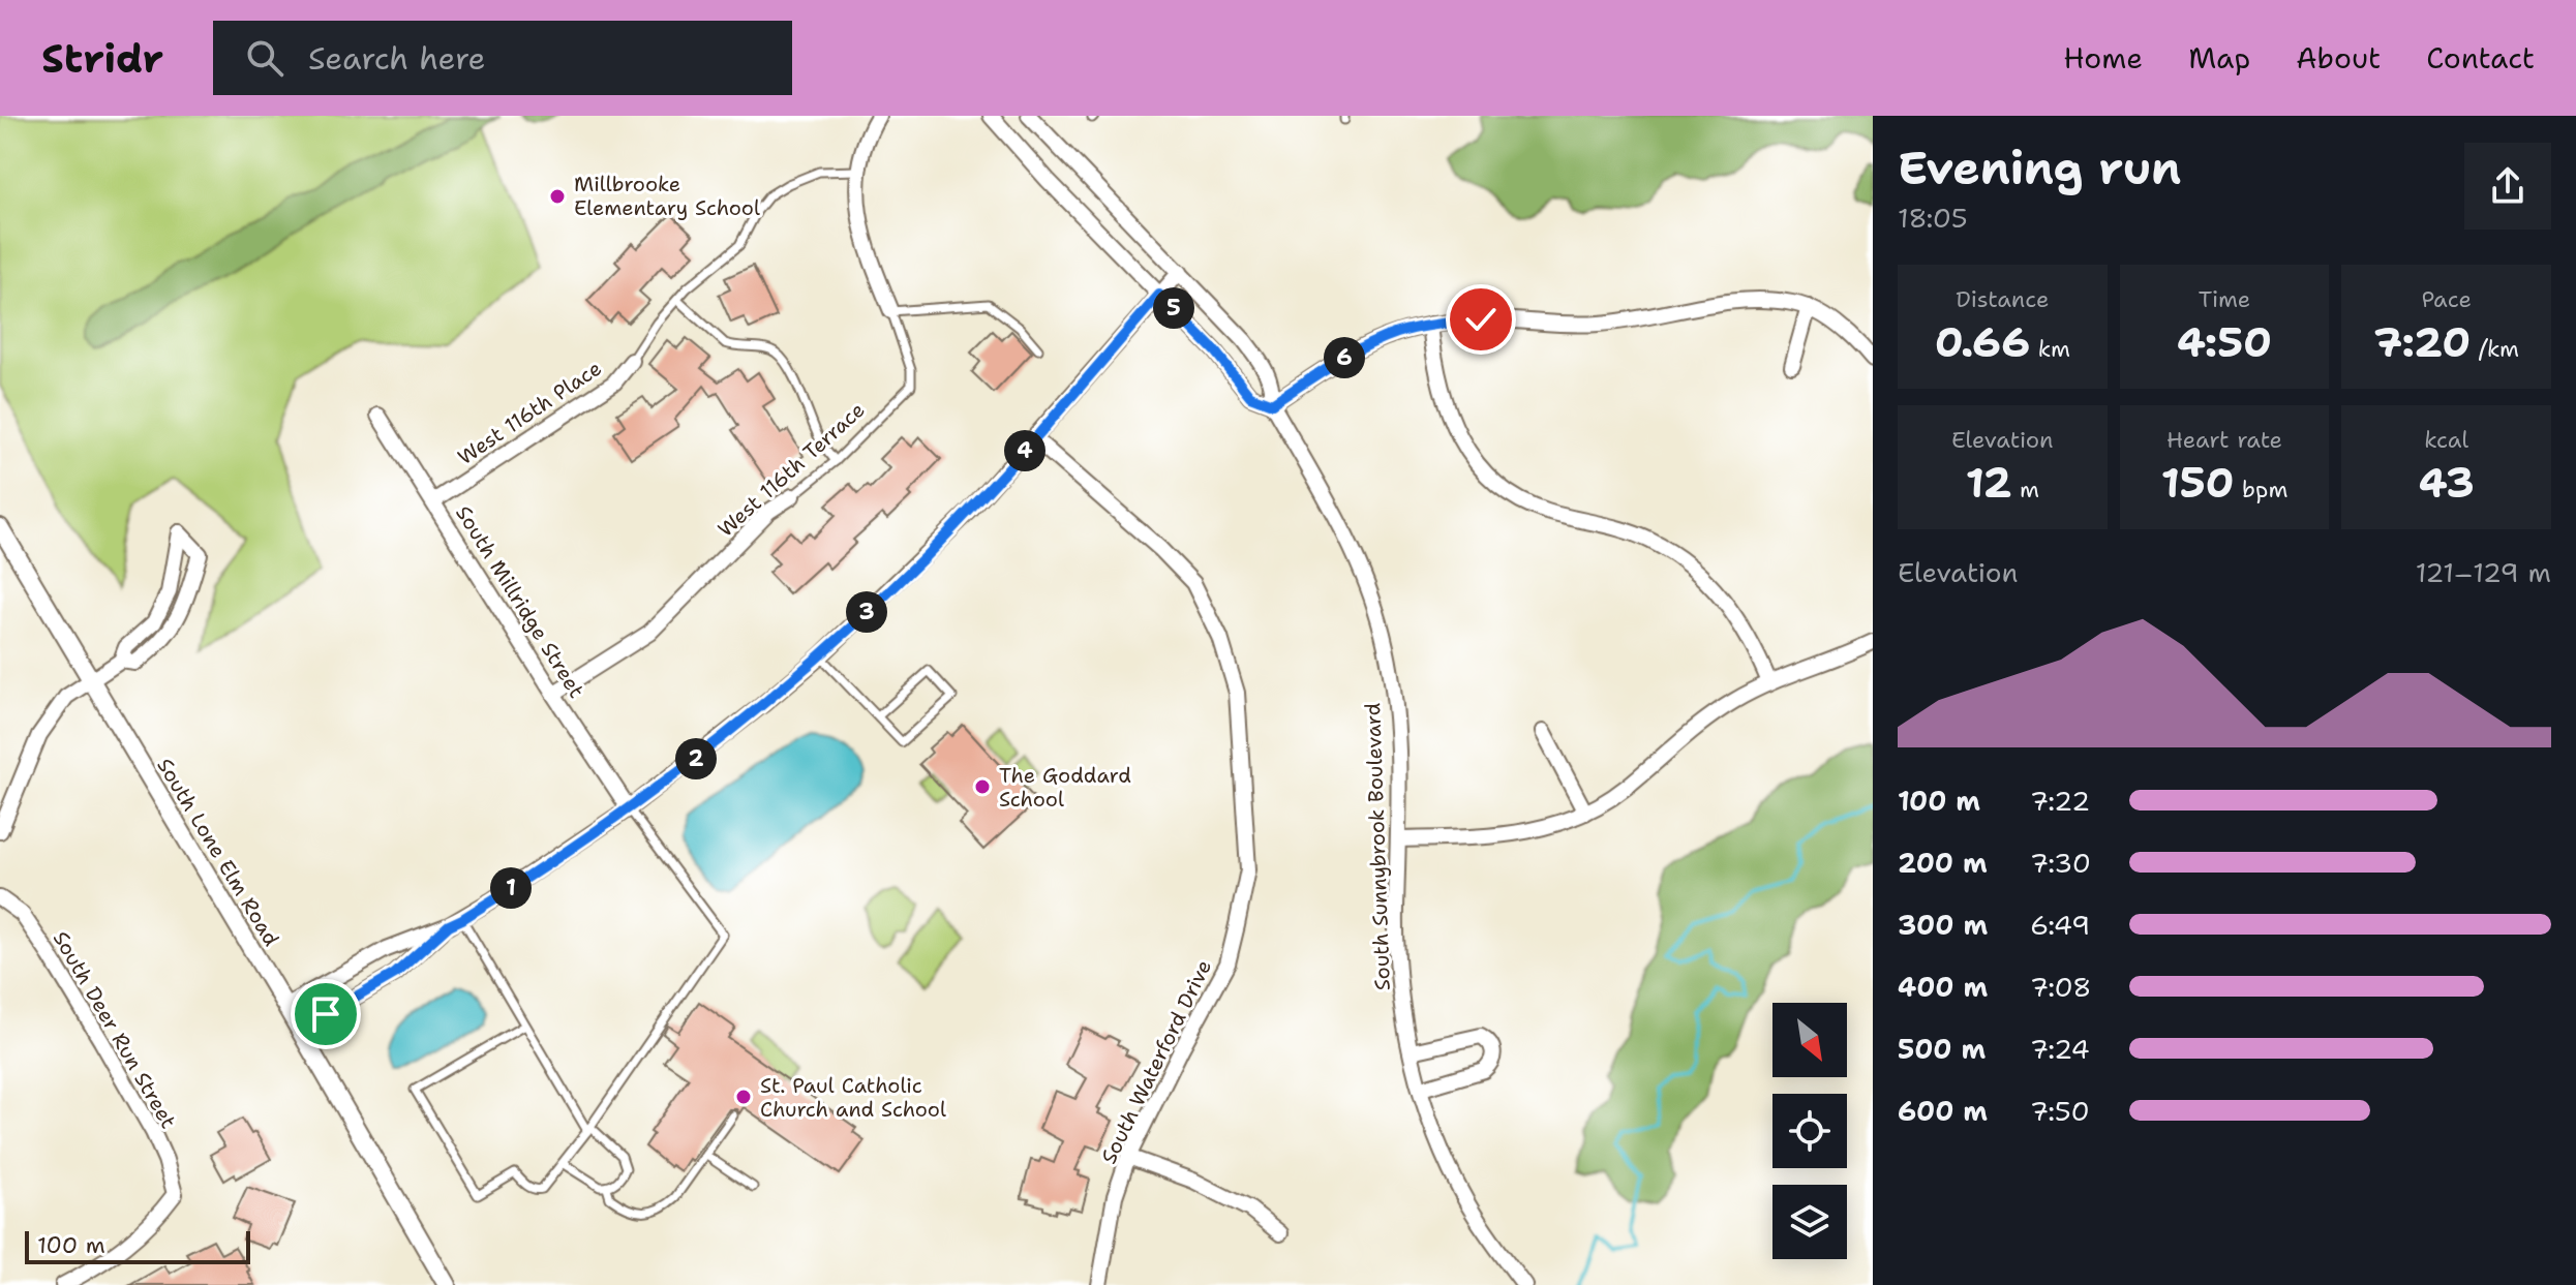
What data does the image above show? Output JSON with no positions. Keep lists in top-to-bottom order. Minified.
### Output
{"streets":{"street":["West 116th Place","West 116th Terrace","South Millridge Street","South Sunnybrook Boulevard","South Lone Elm Road","South Deer Run Street","South Waterford Drive"]},"crossings":[["West 116th Place","West 116th Terrace"],["West 116th Place","South Millridge Street"],["West 116th Terrace","South Millridge Street"]],"places":["Millbrooke Elementary School","The Goddard School","St. Paul Catholic Church and School"],"scale_bar":"100 m","north":"bottom right","page":{"header":"Stridr","search":"Search here","nav":["Home","Map","About","Contact"],"heading":["Evening run","18:05"],"stats":[["Distance","0.66 km"],["Time","4:50"],["Pace","7:20 /km"],["Elevation","12 m"],["Heart rate","150 bpm"],["kcal","43"]],"pins":["5","6","4","3","2","1"],"chart":["Elevation","121–129 m"],"list":[{"name":"100 m","note":"7:22"},{"name":"200 m","note":"7:30"},{"name":"300 m","note":"6:49"},{"name":"400 m","note":"7:08"},{"name":"500 m","note":"7:24"},{"name":"600 m","note":"7:50"}],"scale":"100 m"}}
